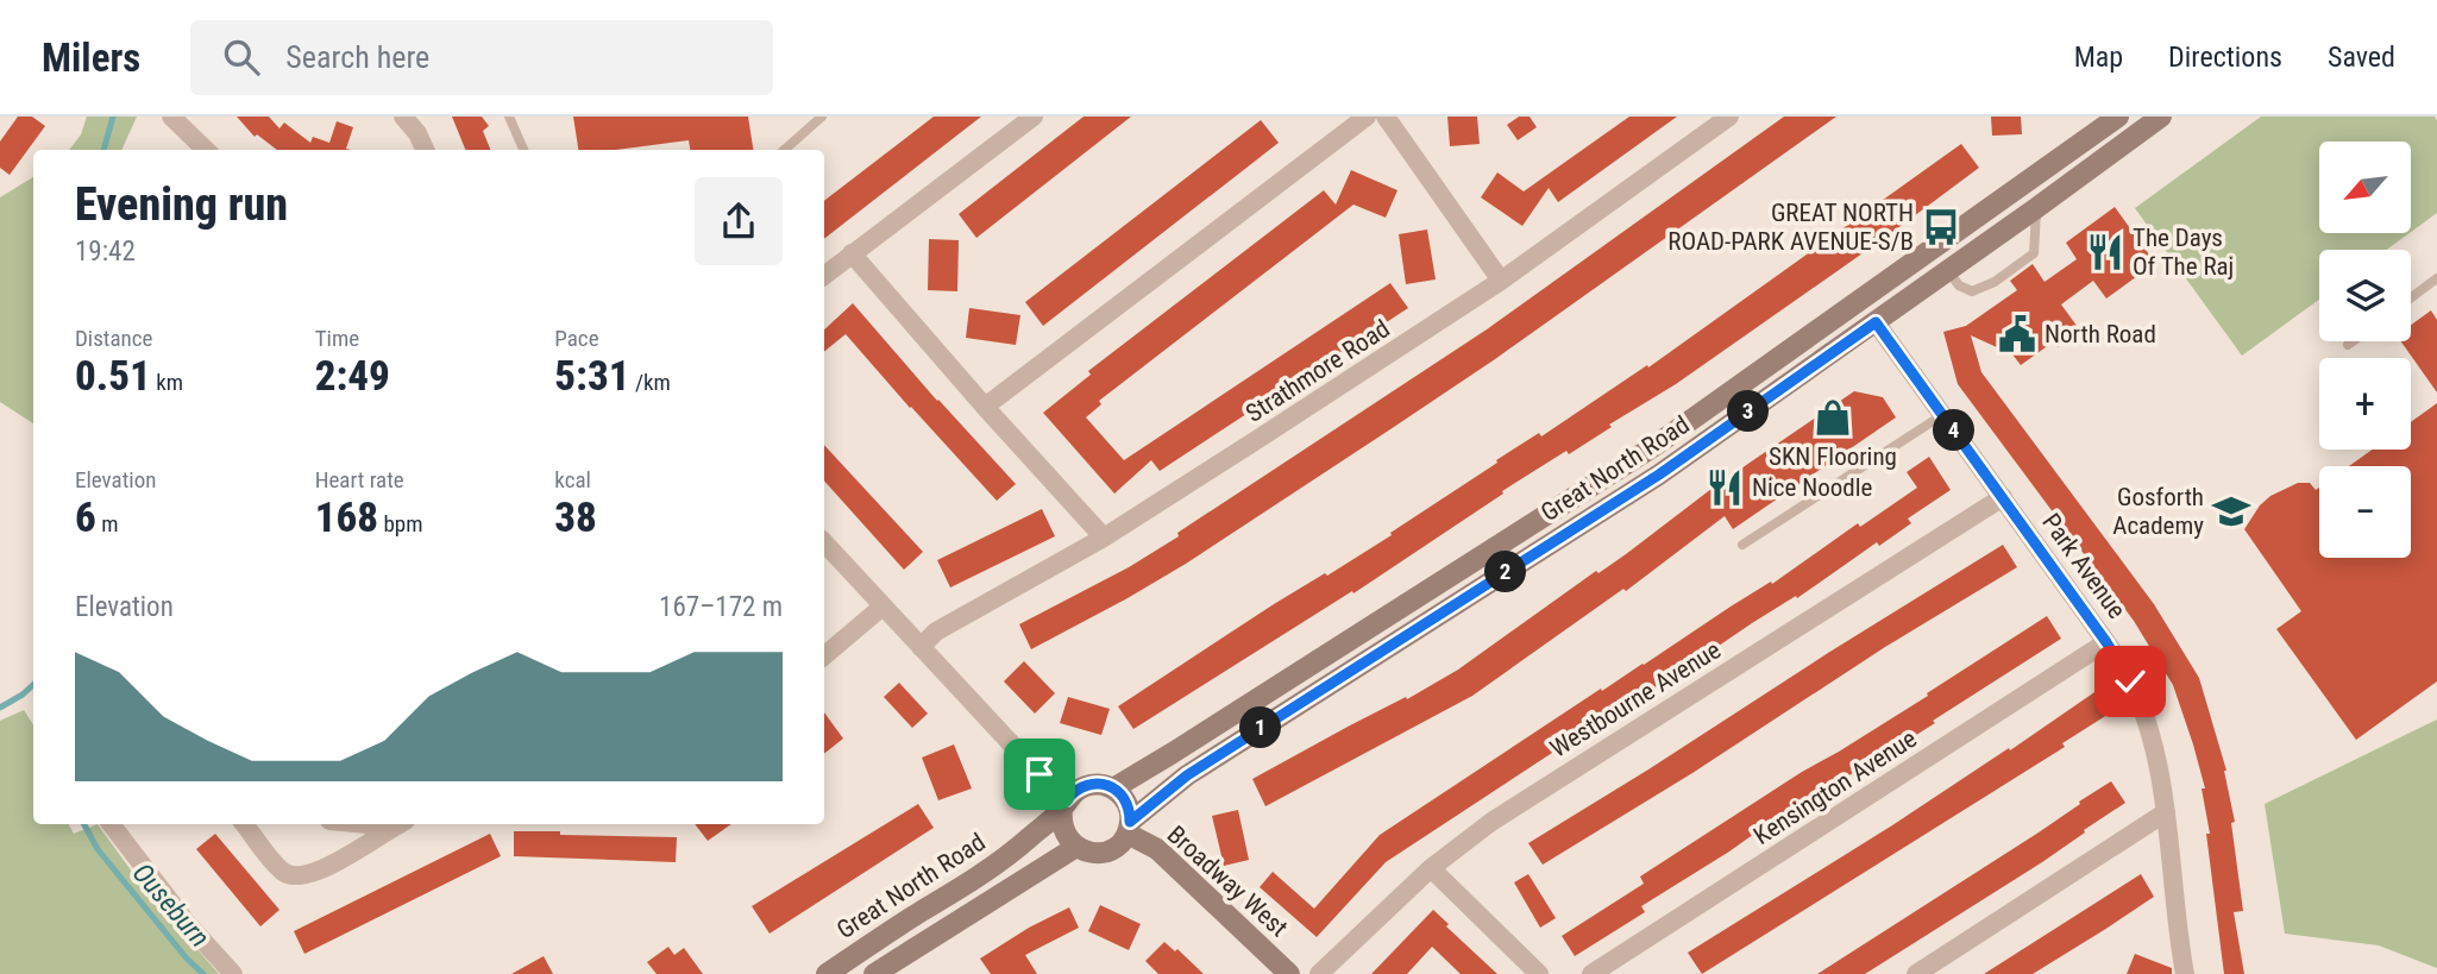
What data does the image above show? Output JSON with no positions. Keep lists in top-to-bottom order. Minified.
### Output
{"streets":{"main road":["Great North Road","Broadway West"],"street":["Strathmore Road","Park Avenue","Westbourne Avenue","Kensington Avenue"]},"crossings":[["Great North Road","Park Avenue"],["Great North Road","Broadway West"],["Park Avenue","Westbourne Avenue"],["Park Avenue","Kensington Avenue"]],"water":["Ouseburn"],"places":{"bus stop":["GREAT NORTH ROAD-PARK AVENUE-S/B"],"restaurant":["The Days Of The Raj","Nice Noodle"],"public building":["North Road"],"shop":["SKN Flooring"],"school or university":["Gosforth Academy"]},"north":"bottom left","page":{"header":"Milers","search":"Search here","nav":["Map","Directions","Saved"],"map_buttons":["+","−"],"heading":["Evening run","19:42"],"stats":[["Distance","0.51 km"],["Time","2:49"],["Pace","5:31 /km"],["Elevation","6 m"],["Heart rate","168 bpm"],["kcal","38"]],"pins":["3","4","2","1"],"chart":["Elevation","167–172 m"]}}
